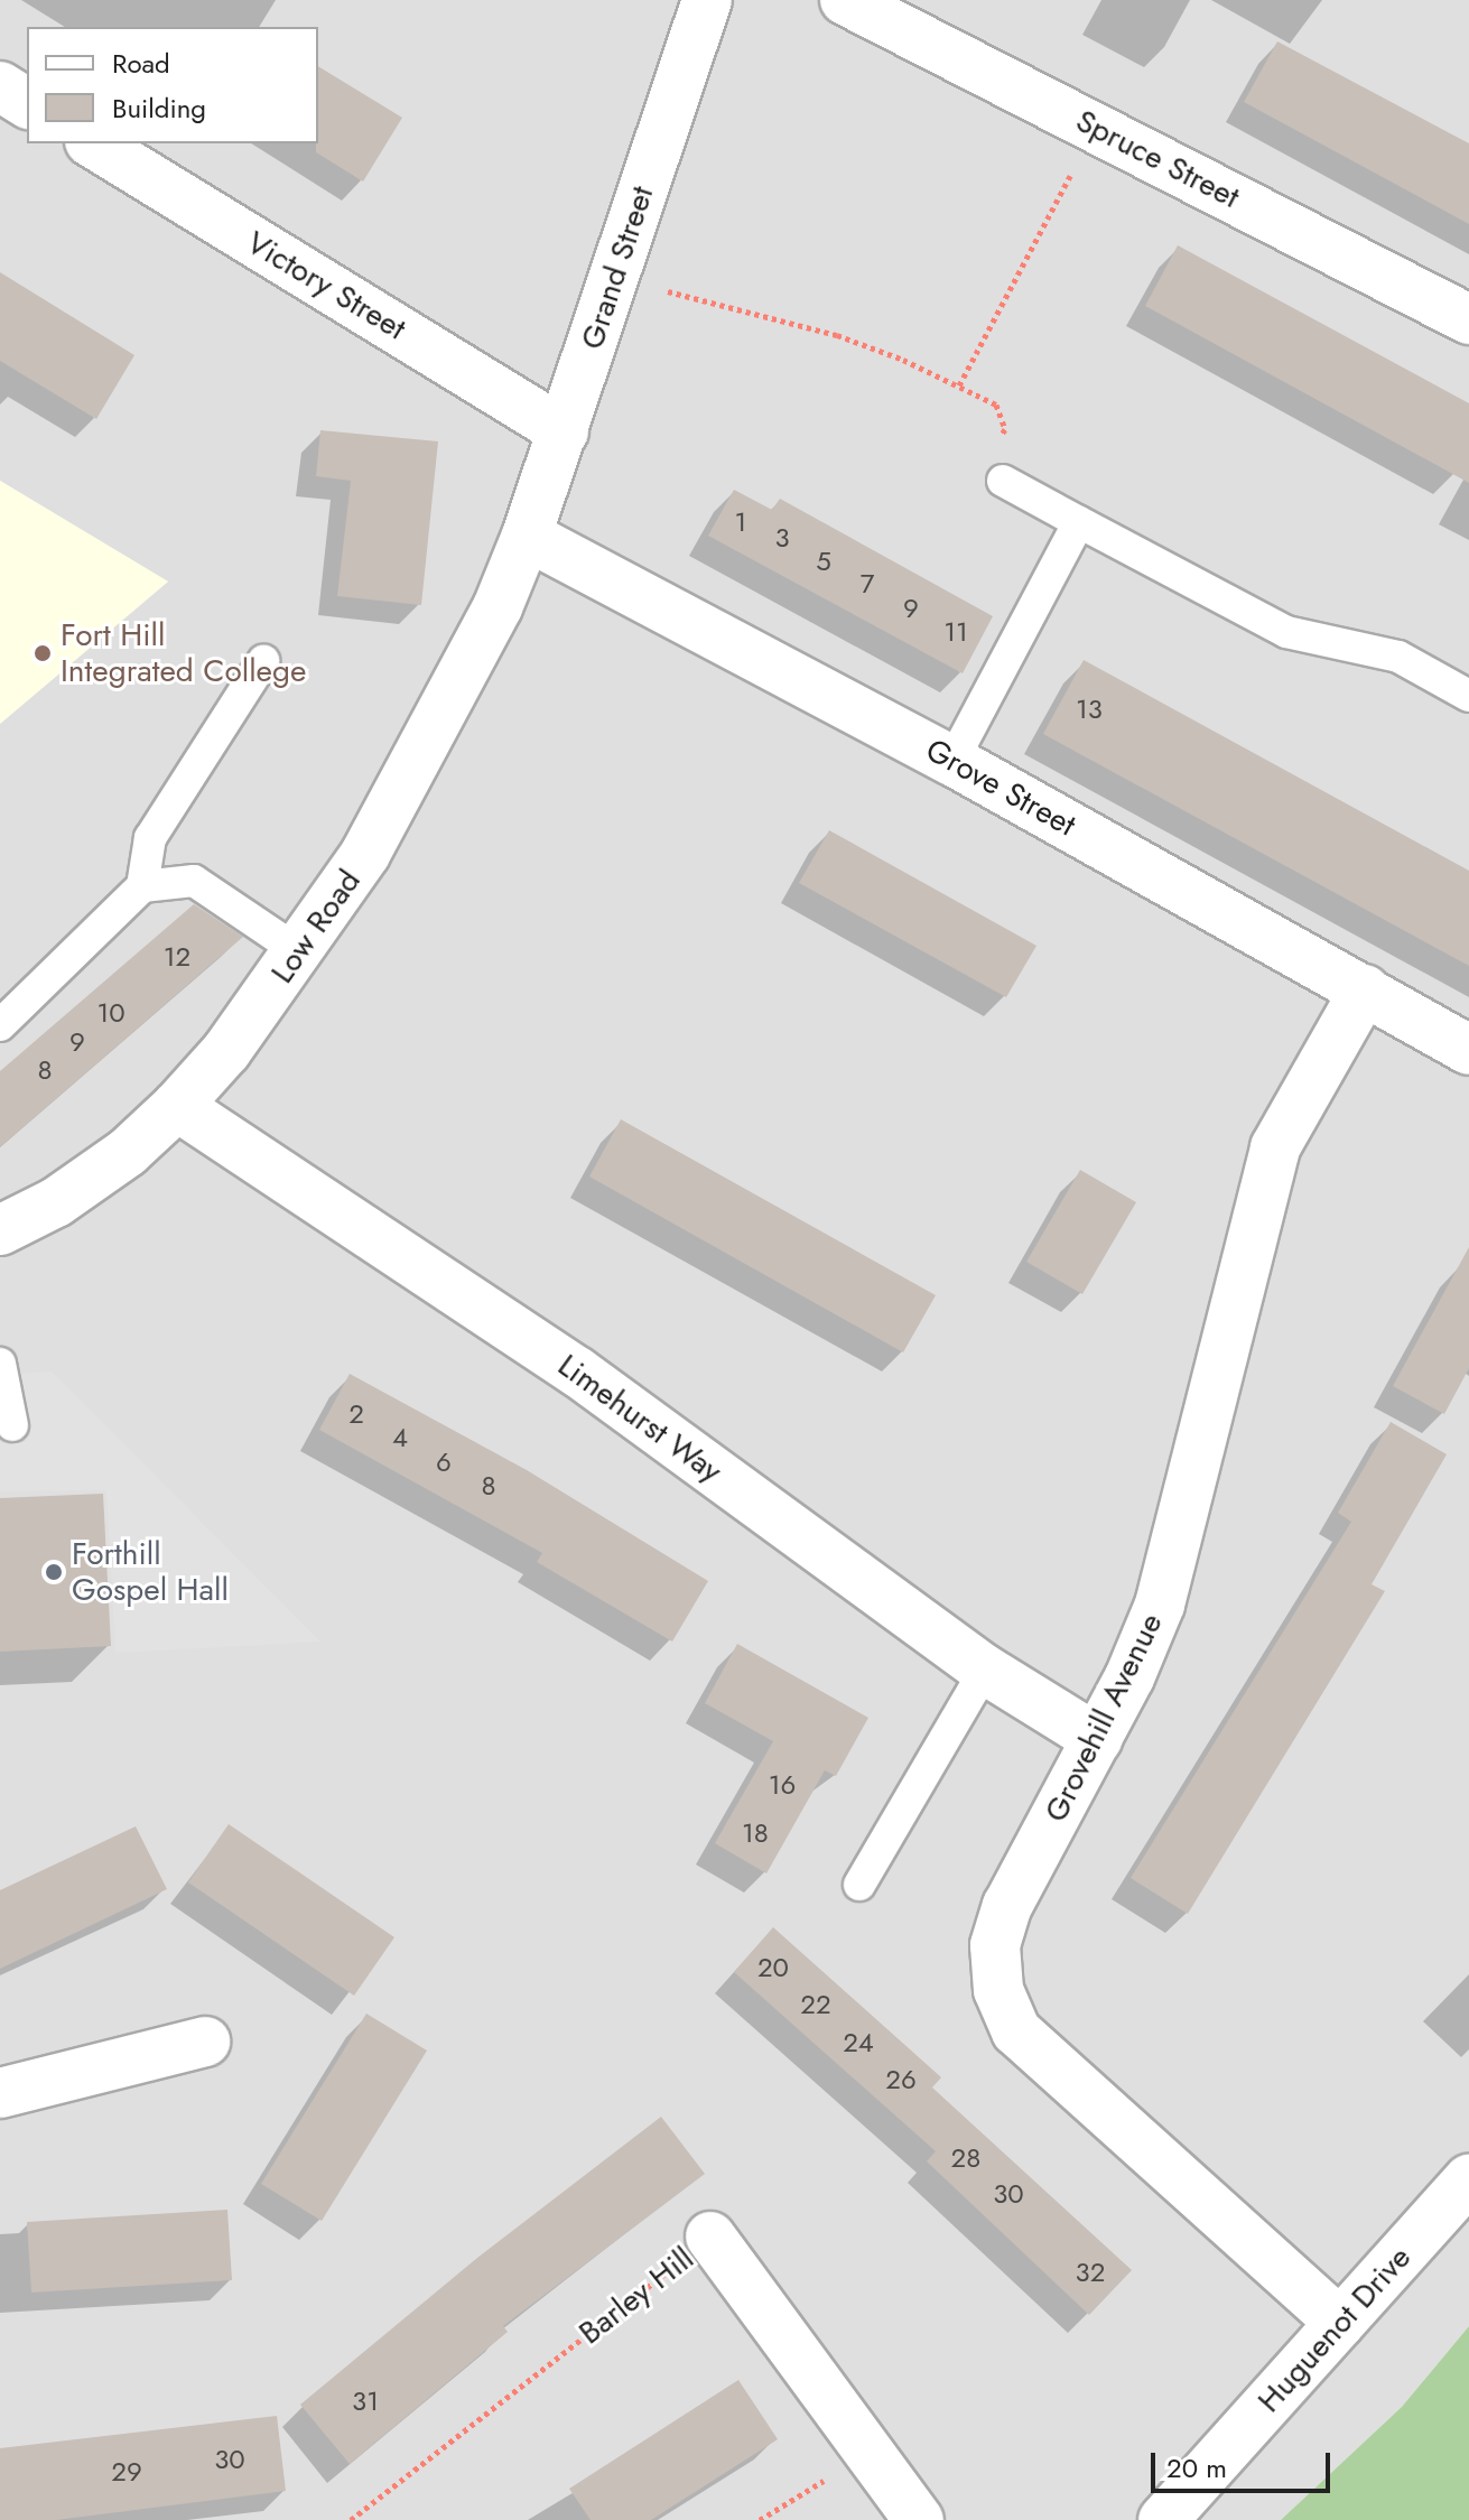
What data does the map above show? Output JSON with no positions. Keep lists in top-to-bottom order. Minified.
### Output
{"streets":{"street":["Spruce Street","Grand Street","Victory Street","Grove Street","Low Road","Limehurst Way","Grovehill Avenue","Barley Hill","Huguenot Drive"]},"crossings":[["Grand Street","Victory Street"],["Grand Street","Grove Street"],["Grand Street","Low Road"],["Grove Street","Low Road"],["Grove Street","Grovehill Avenue"],["Low Road","Limehurst Way"],["Limehurst Way","Grovehill Avenue"],["Grovehill Avenue","Huguenot Drive"]],"places":["Fort Hill Integrated College","Forthill Gospel Hall"],"house_numbers":["1","3","5","7","9","11","13","12","10","9","8","2","4","6","8","16","18","20","22","24","26","28","30","32","31","30","29"],"legend":["Road","Building"],"scale_bar":"20 m"}
